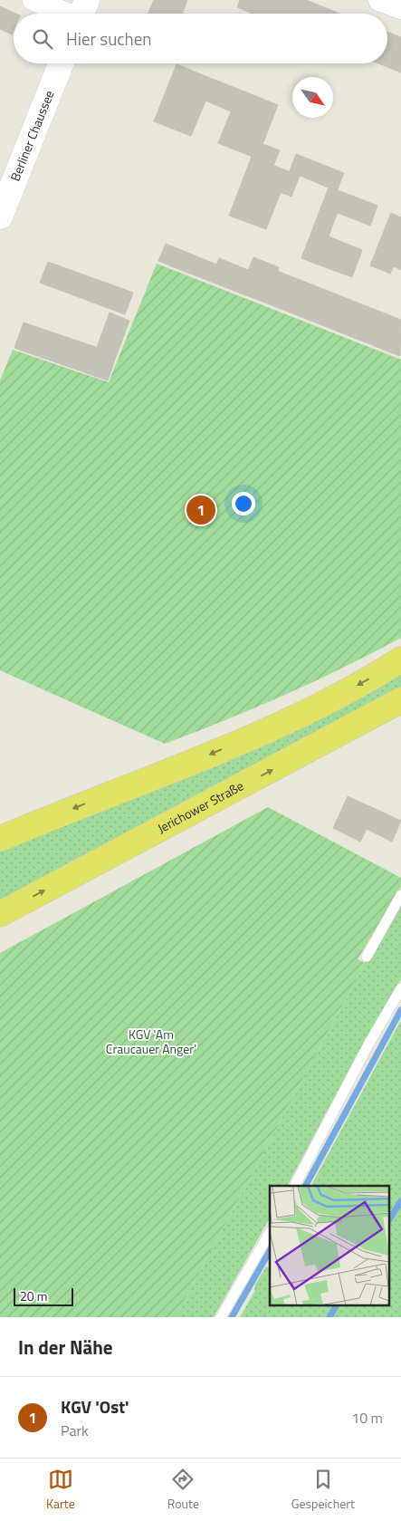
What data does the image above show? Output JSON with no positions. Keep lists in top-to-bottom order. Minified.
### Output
{"streets":{"main road":["Berliner Chaussee","Jerichower Straße"]},"parks":["KGV 'Am Craucauer Anger'"],"scale_bar":"20 m","north":"bottom right","page":{"search":"Hier suchen","pins":"1","scale":"20 m","heading":"In der Nähe","list":[{"mark":"1","name":"KGV 'Ost'","note":"Park","value":"10 m"}],"nav":["Karte","Route","Gespeichert"]}}
